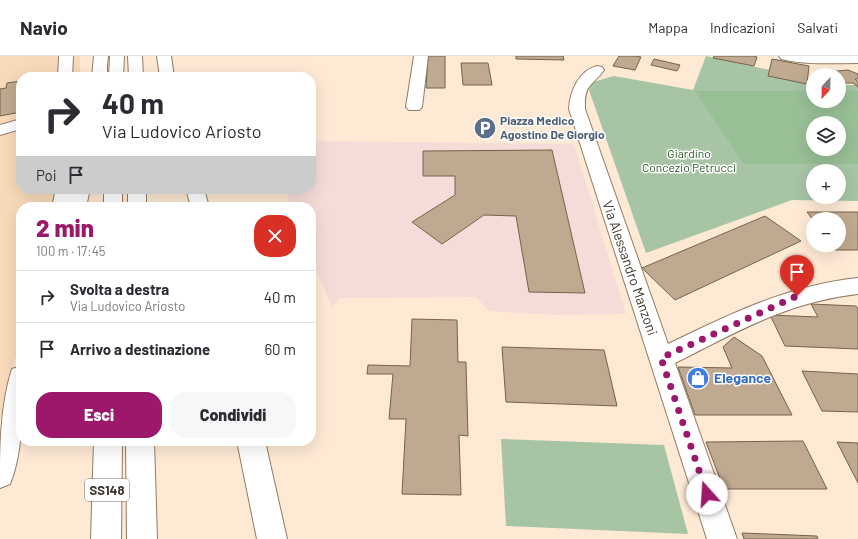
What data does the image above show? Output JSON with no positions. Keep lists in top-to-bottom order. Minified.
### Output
{"streets":{"main road":["Via Alessandro Manzoni","SS148"]},"parks":["Giardino Concezio Petrucci"],"places":{"parking":["Piazza Medico Agostino De Giorgio"],"shop":["Elegance"]},"north":"bottom","page":{"header":"Navio","nav":["Mappa","Indicazioni","Salvati"],"map_buttons":["+","−"],"turn":["40 m","Via Ludovico Ariosto"],"then":"Poi","heading":["2 min","100 m · 17:45"],"list":[{"name":"Svolta a destra","note":"Via Ludovico Ariosto","value":"40 m"},{"name":"Arrivo a destinazione","value":"60 m"}],"buttons":["Esci","Condividi"]}}
